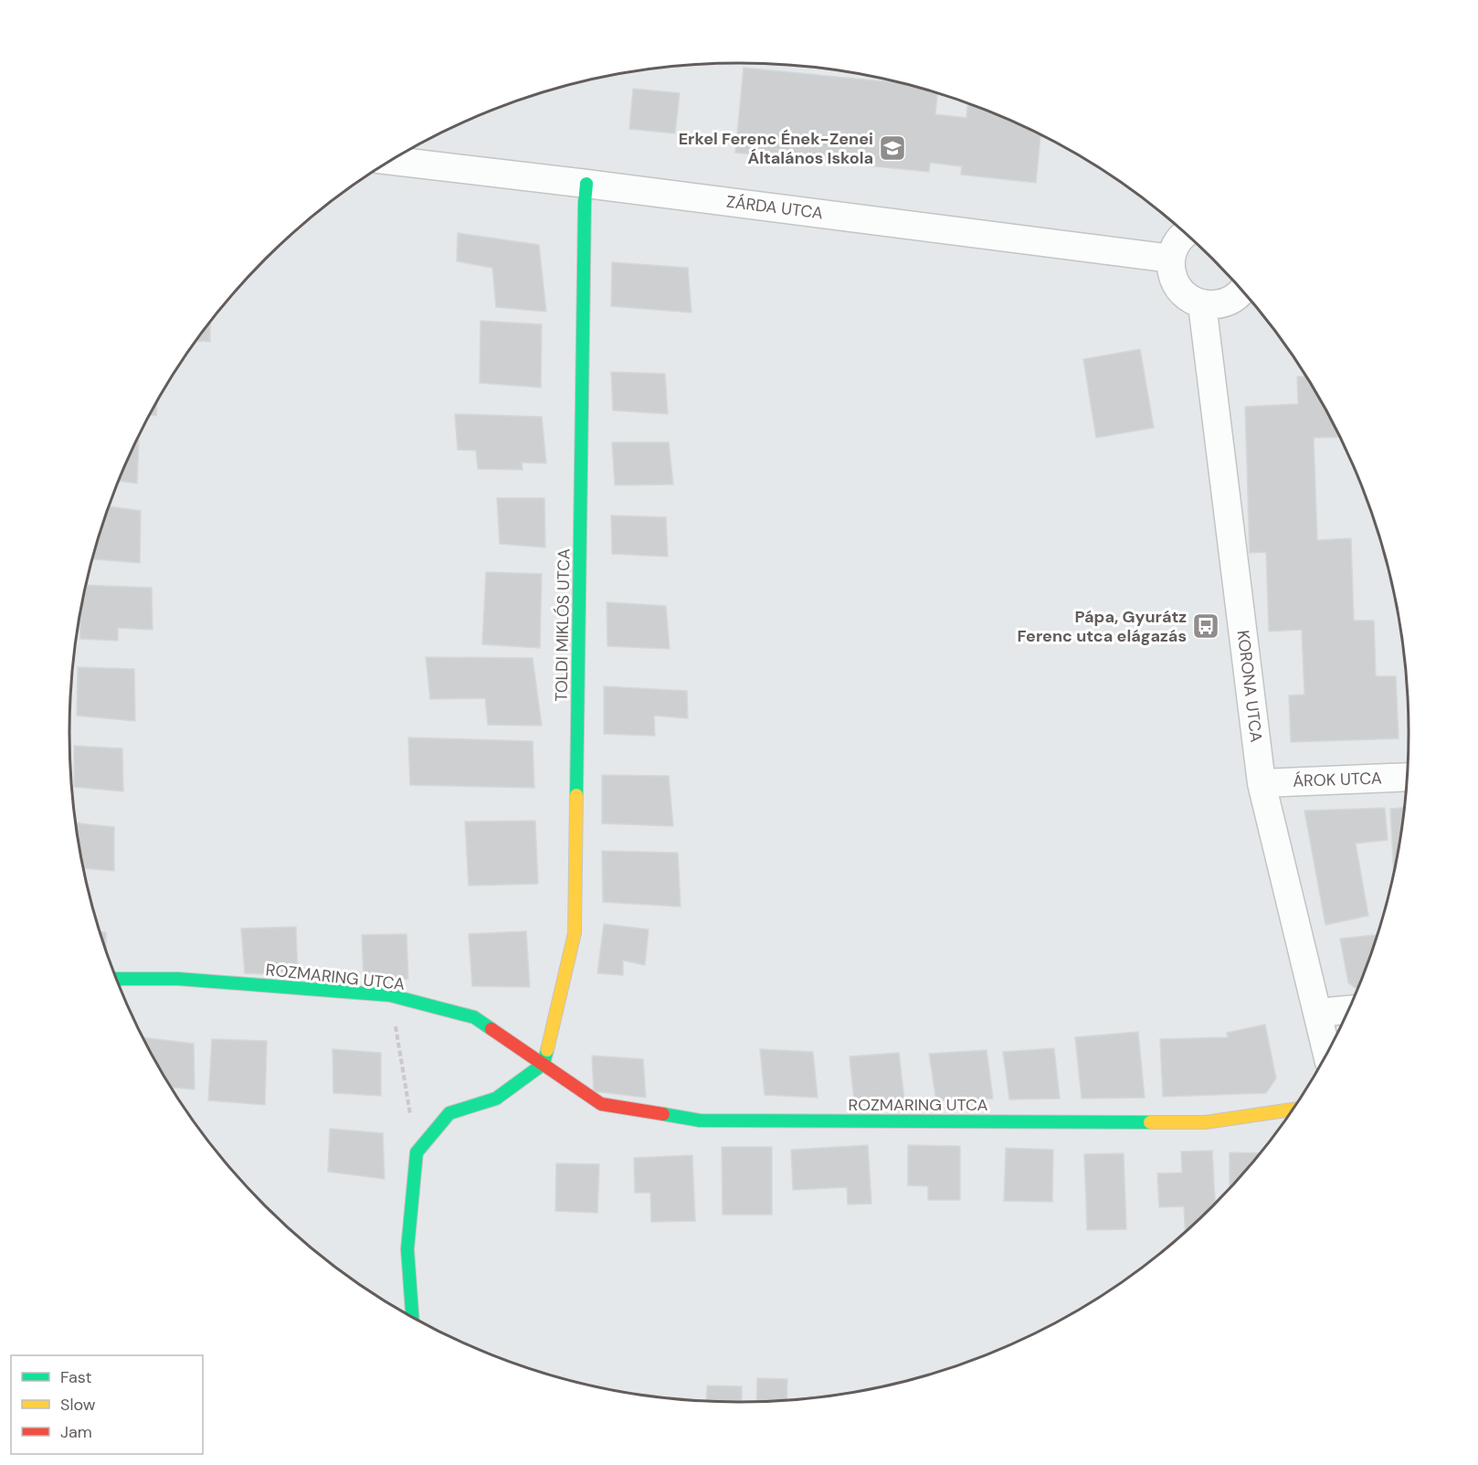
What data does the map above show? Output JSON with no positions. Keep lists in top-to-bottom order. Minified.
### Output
{"streets":{"street":["ZÁRDA UTCA","TOLDI MIKLÓS UTCA","KORONA UTCA","ÁROK UTCA","ROZMARING UTCA"]},"crossings":[["ZÁRDA UTCA","TOLDI MIKLÓS UTCA"],["TOLDI MIKLÓS UTCA","ROZMARING UTCA"],["KORONA UTCA","ÁROK UTCA"]],"places":{"school or university":["Erkel Ferenc Ének-Zenei Általános Iskola"],"bus stop":["Pápa, Gyurátz Ferenc utca elágazás"]},"legend":["Fast","Slow","Jam"]}
